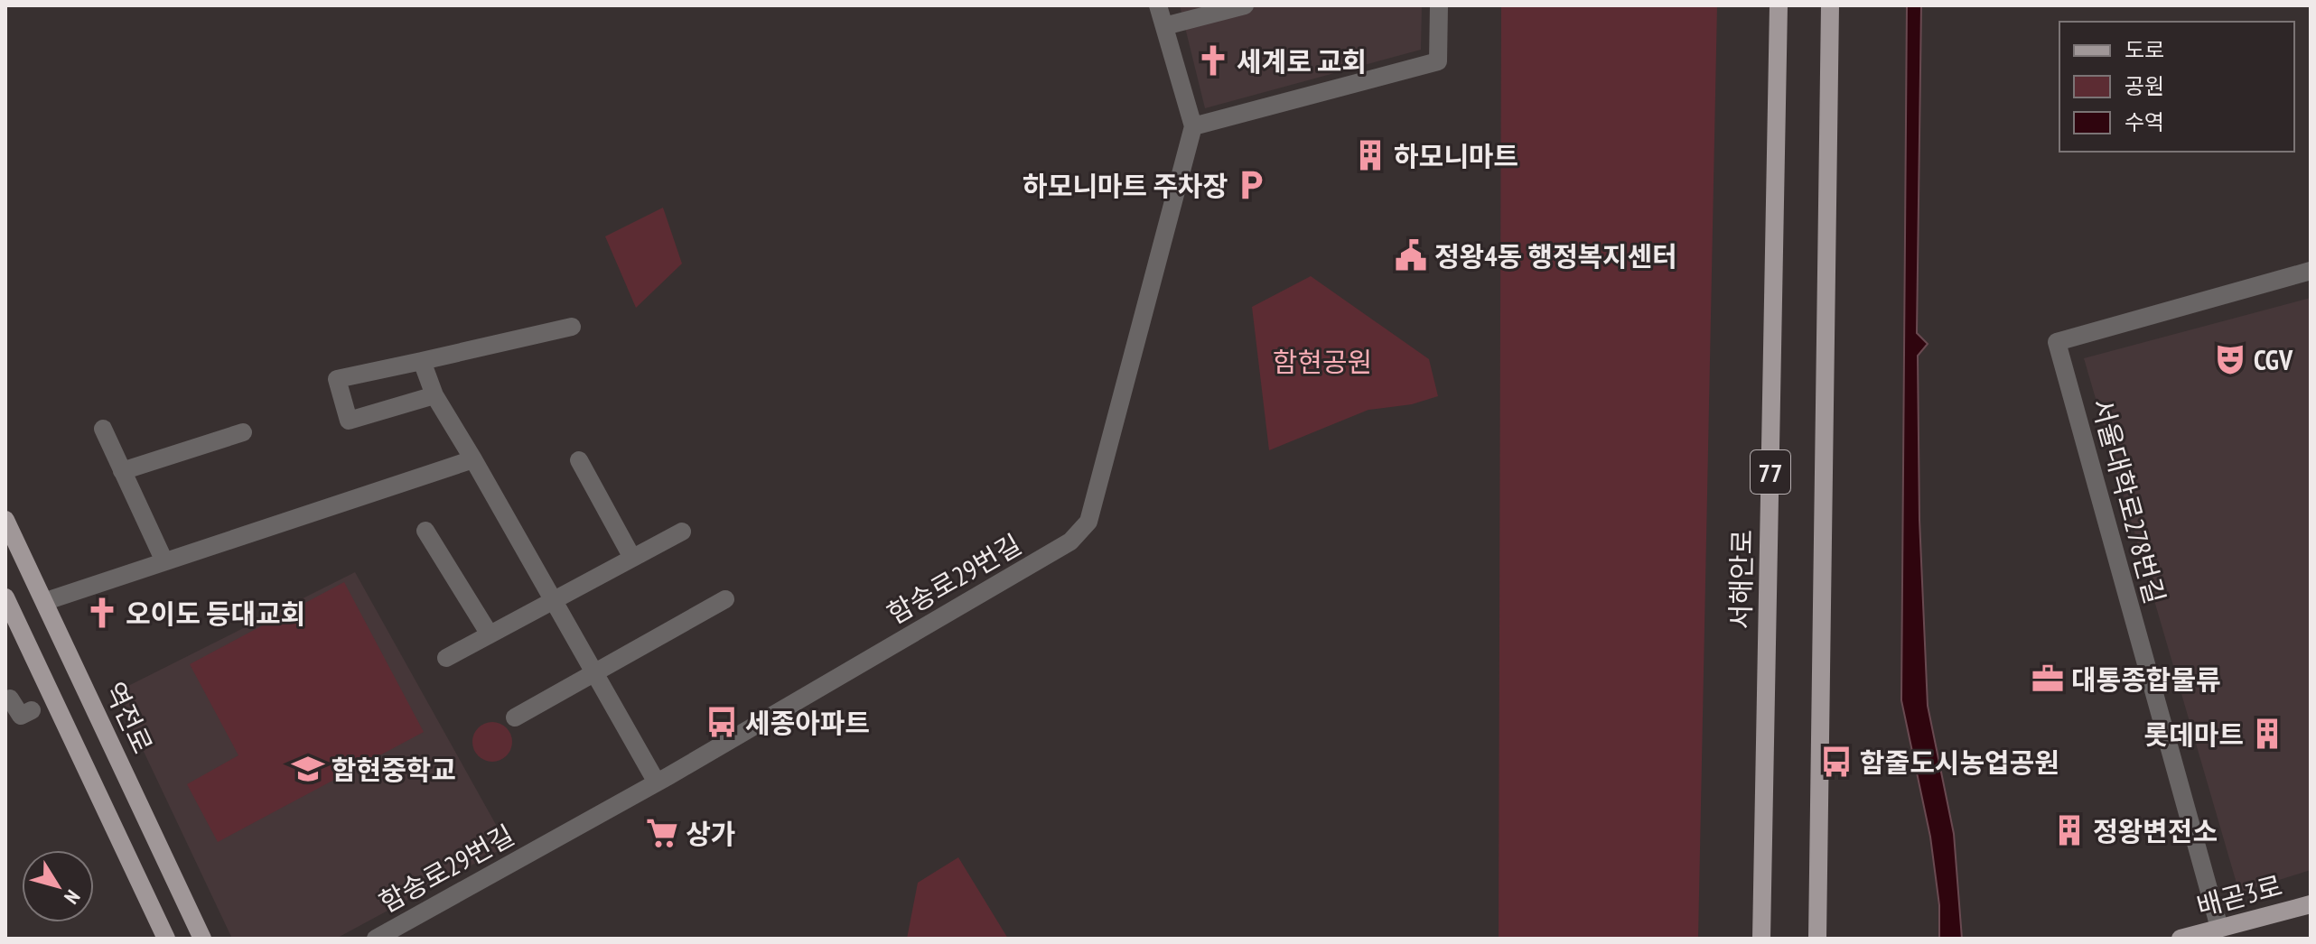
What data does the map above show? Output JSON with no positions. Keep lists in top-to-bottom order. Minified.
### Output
{"streets":{"main road":["77","서해안로","역전로","배곧3로"],"street":["서울대학로278번길","함송로29번길"]},"crossings":[["서울대학로278번길","배곧3로"]],"parks":["함현공원"],"places":{"church":["세계로 교회","오이도 등대교회"],"building":["하모니마트","롯데마트","정왕변전소"],"parking":["하모니마트 주차장"],"public building":["정왕4동 행정복지센터"],"theatre":["CGV"],"office":["대통종합물류"],"bus stop":["세종아파트","함줄도시농업공원"],"school or university":["함현중학교"],"supermarket":["상가"]},"legend":["도로","공원","수역"],"north":"bottom right"}
